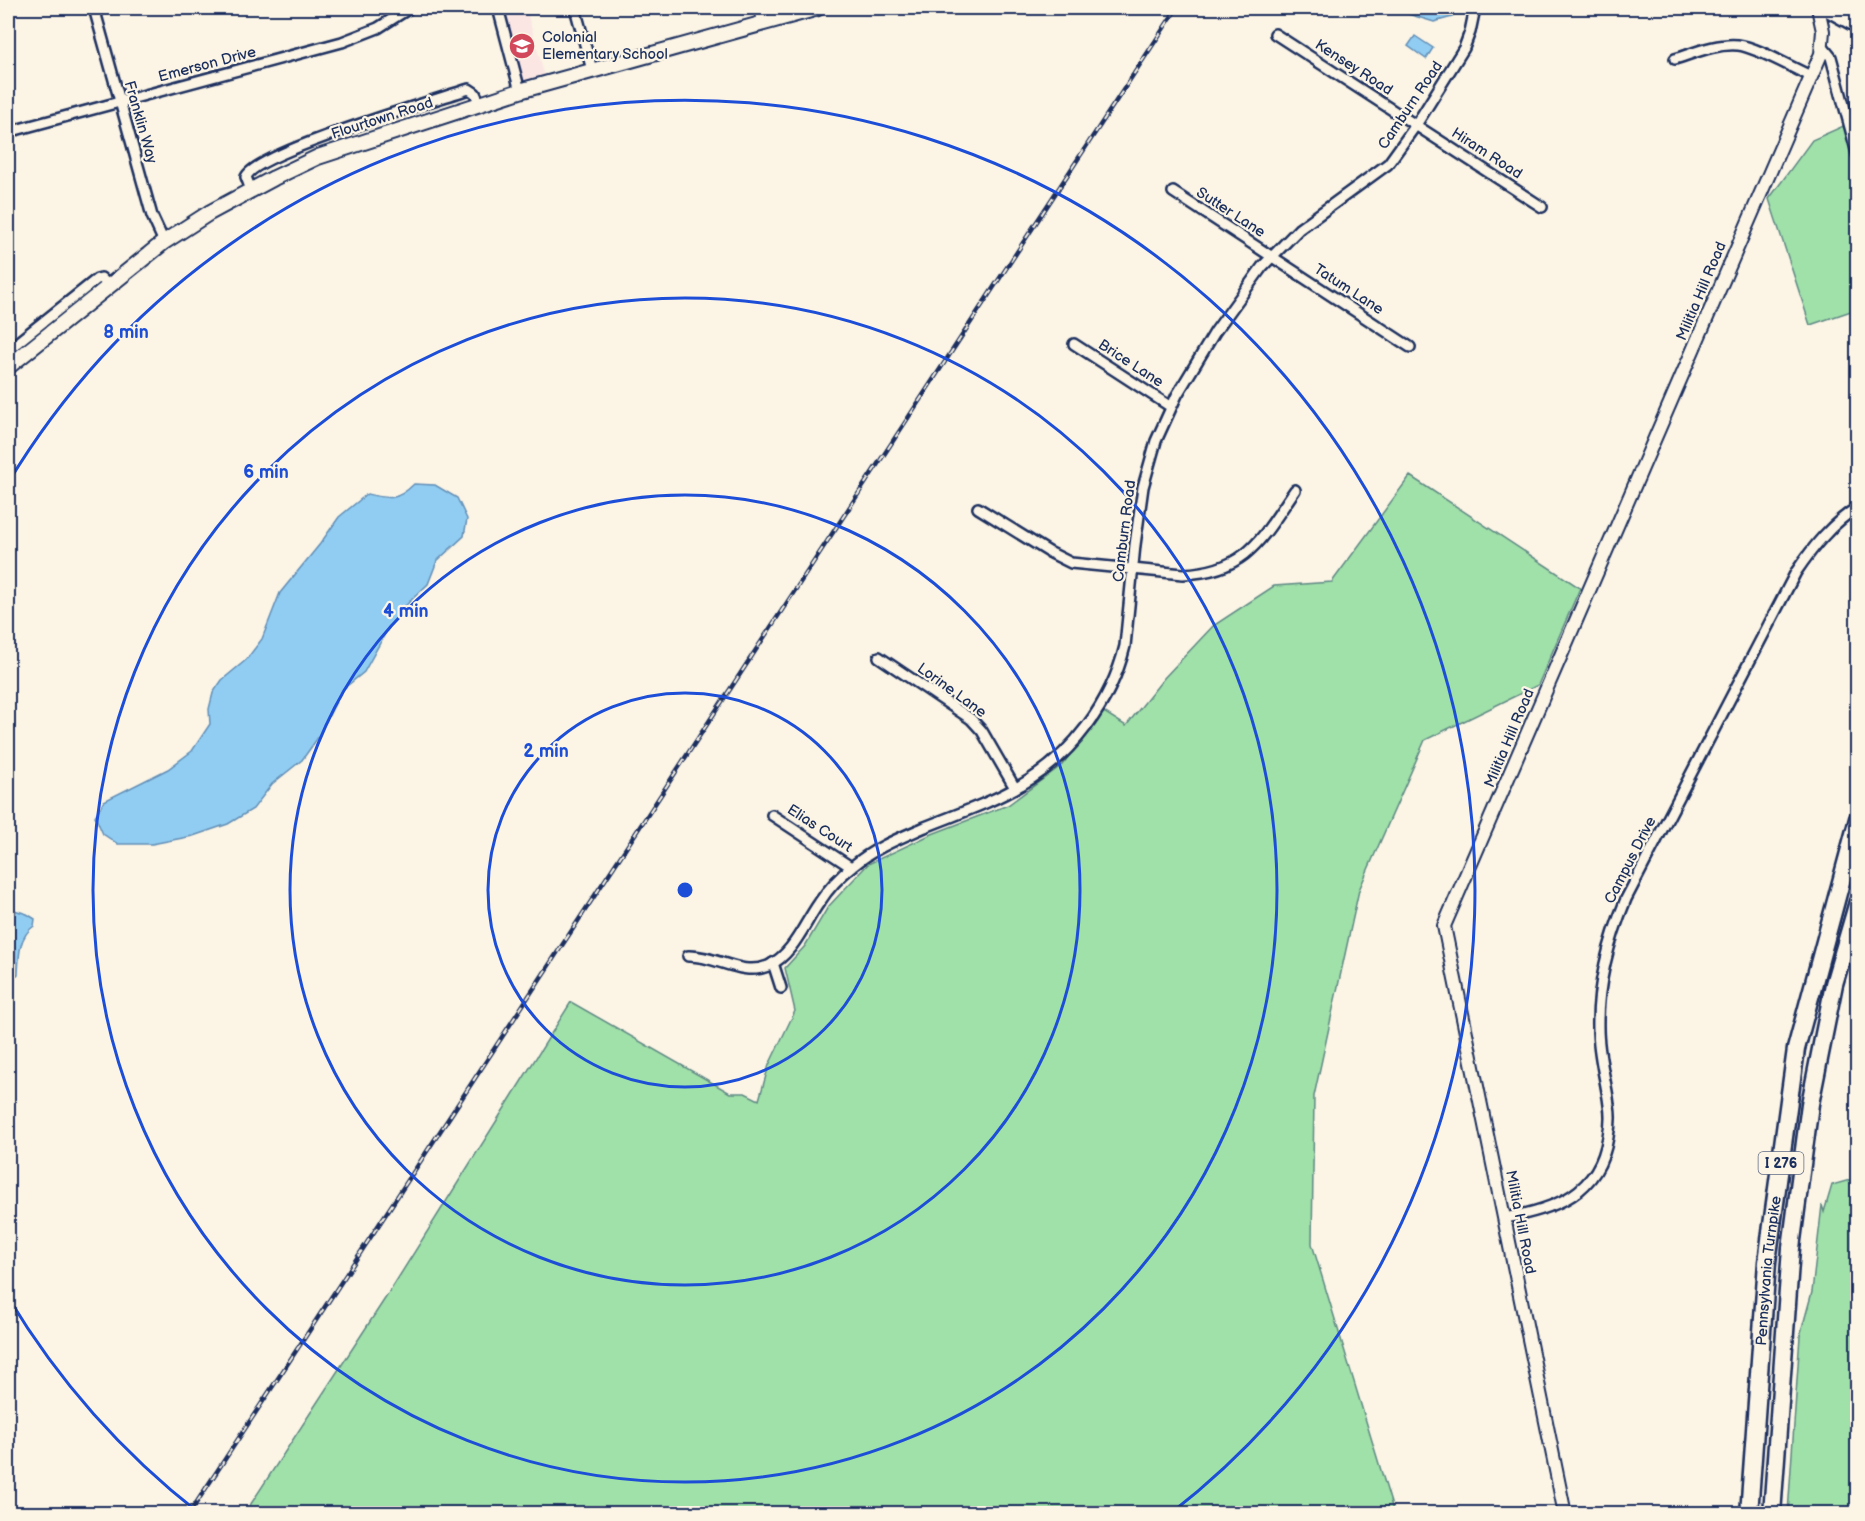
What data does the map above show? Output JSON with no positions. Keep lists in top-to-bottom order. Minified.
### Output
{"streets":{"highway":["I 276","Pennsylvania Turnpike"],"main road":["Flourtown Road"],"street":["Emerson Drive","Kensey Road","Camburn Road","Franklin Way","Hiram Road","Sutter Lane","Tatum Lane","Militia Hill Road","Brice Lane","Lorine Lane","Elias Court","Campus Drive"]},"crossings":[["Emerson Drive","Franklin Way"],["Kensey Road","Camburn Road"],["Kensey Road","Hiram Road"],["Camburn Road","Hiram Road"],["Camburn Road","Sutter Lane"],["Camburn Road","Tatum Lane"],["Camburn Road","Brice Lane"],["Camburn Road","Lorine Lane"],["Camburn Road","Elias Court"],["Flourtown Road","Franklin Way"],["Sutter Lane","Tatum Lane"],["Militia Hill Road","Campus Drive"]],"places":{"school or university":["Colonial Elementary School"]},"rings":["8 min","6 min","4 min","2 min"]}
